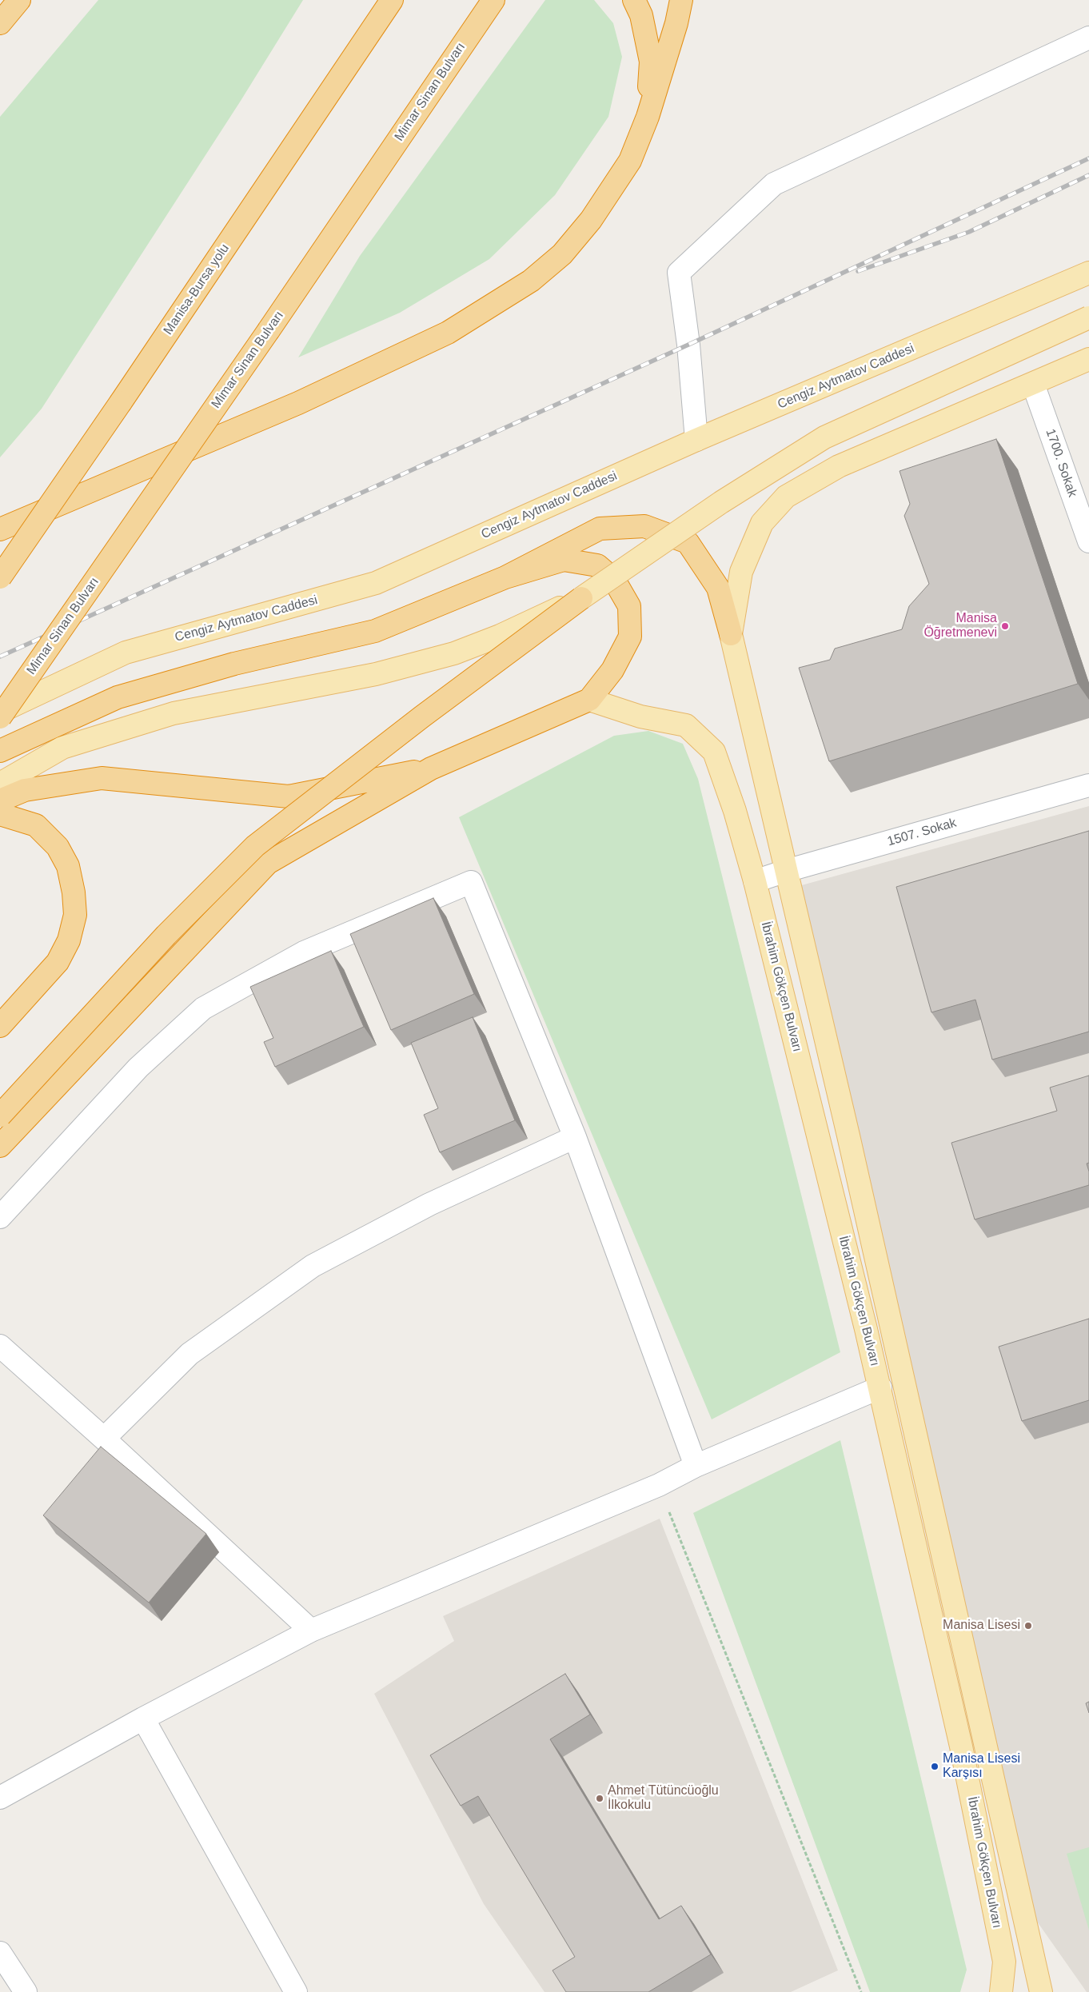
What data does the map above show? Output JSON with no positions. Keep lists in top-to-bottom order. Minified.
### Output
{"streets":{"highway":["Mimar Sinan Bulvarı","Manisa-Bursa yolu"],"main road":["Cengiz Aytmatov Caddesi","İbrahim Gökçen Bulvarı"],"street":["1700. Sokak","1507. Sokak"]},"crossings":[["1507. Sokak","İbrahim Gökçen Bulvarı"]],"places":["Manisa Öğretmenevi","Manisa Lisesi","Manisa Lisesi Karşısı","Ahmet Tütüncüoğlu İlkokulu"]}
